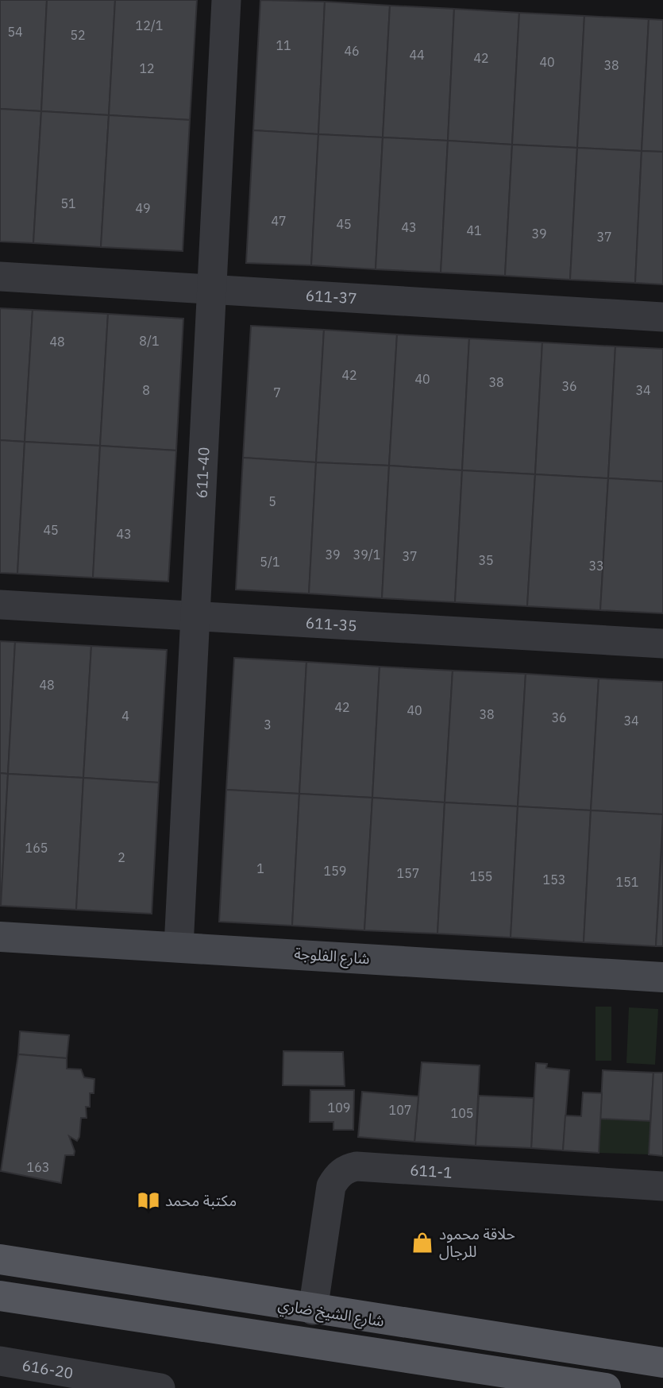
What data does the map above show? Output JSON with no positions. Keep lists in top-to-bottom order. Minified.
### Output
{"streets":{"main road":["شارع الشيخ ضاري"],"street":["611-37","611-40","611-35","شارع الفلوجة","611-1","616-20"]},"crossings":[["611-37","611-40"],["611-40","611-35"],["611-40","شارع الفلوجة"],["611-1","شارع الشيخ ضاري"]],"places":{"library":["مكتبة محمد"],"shop":["حلاقة محمود للرجال"]},"house_numbers":["12/1","54","52","11","46","44","42","40","38","12","51","49","47","45","43","41","39","37","8/1","48","42","40","38","36","8","34","7","5","45","43","39","39/1","37","35","5/1","33","48","42","40","38","4","36","34","3","165","2","1","159","157","155","153","151","109","107","105","163"]}
